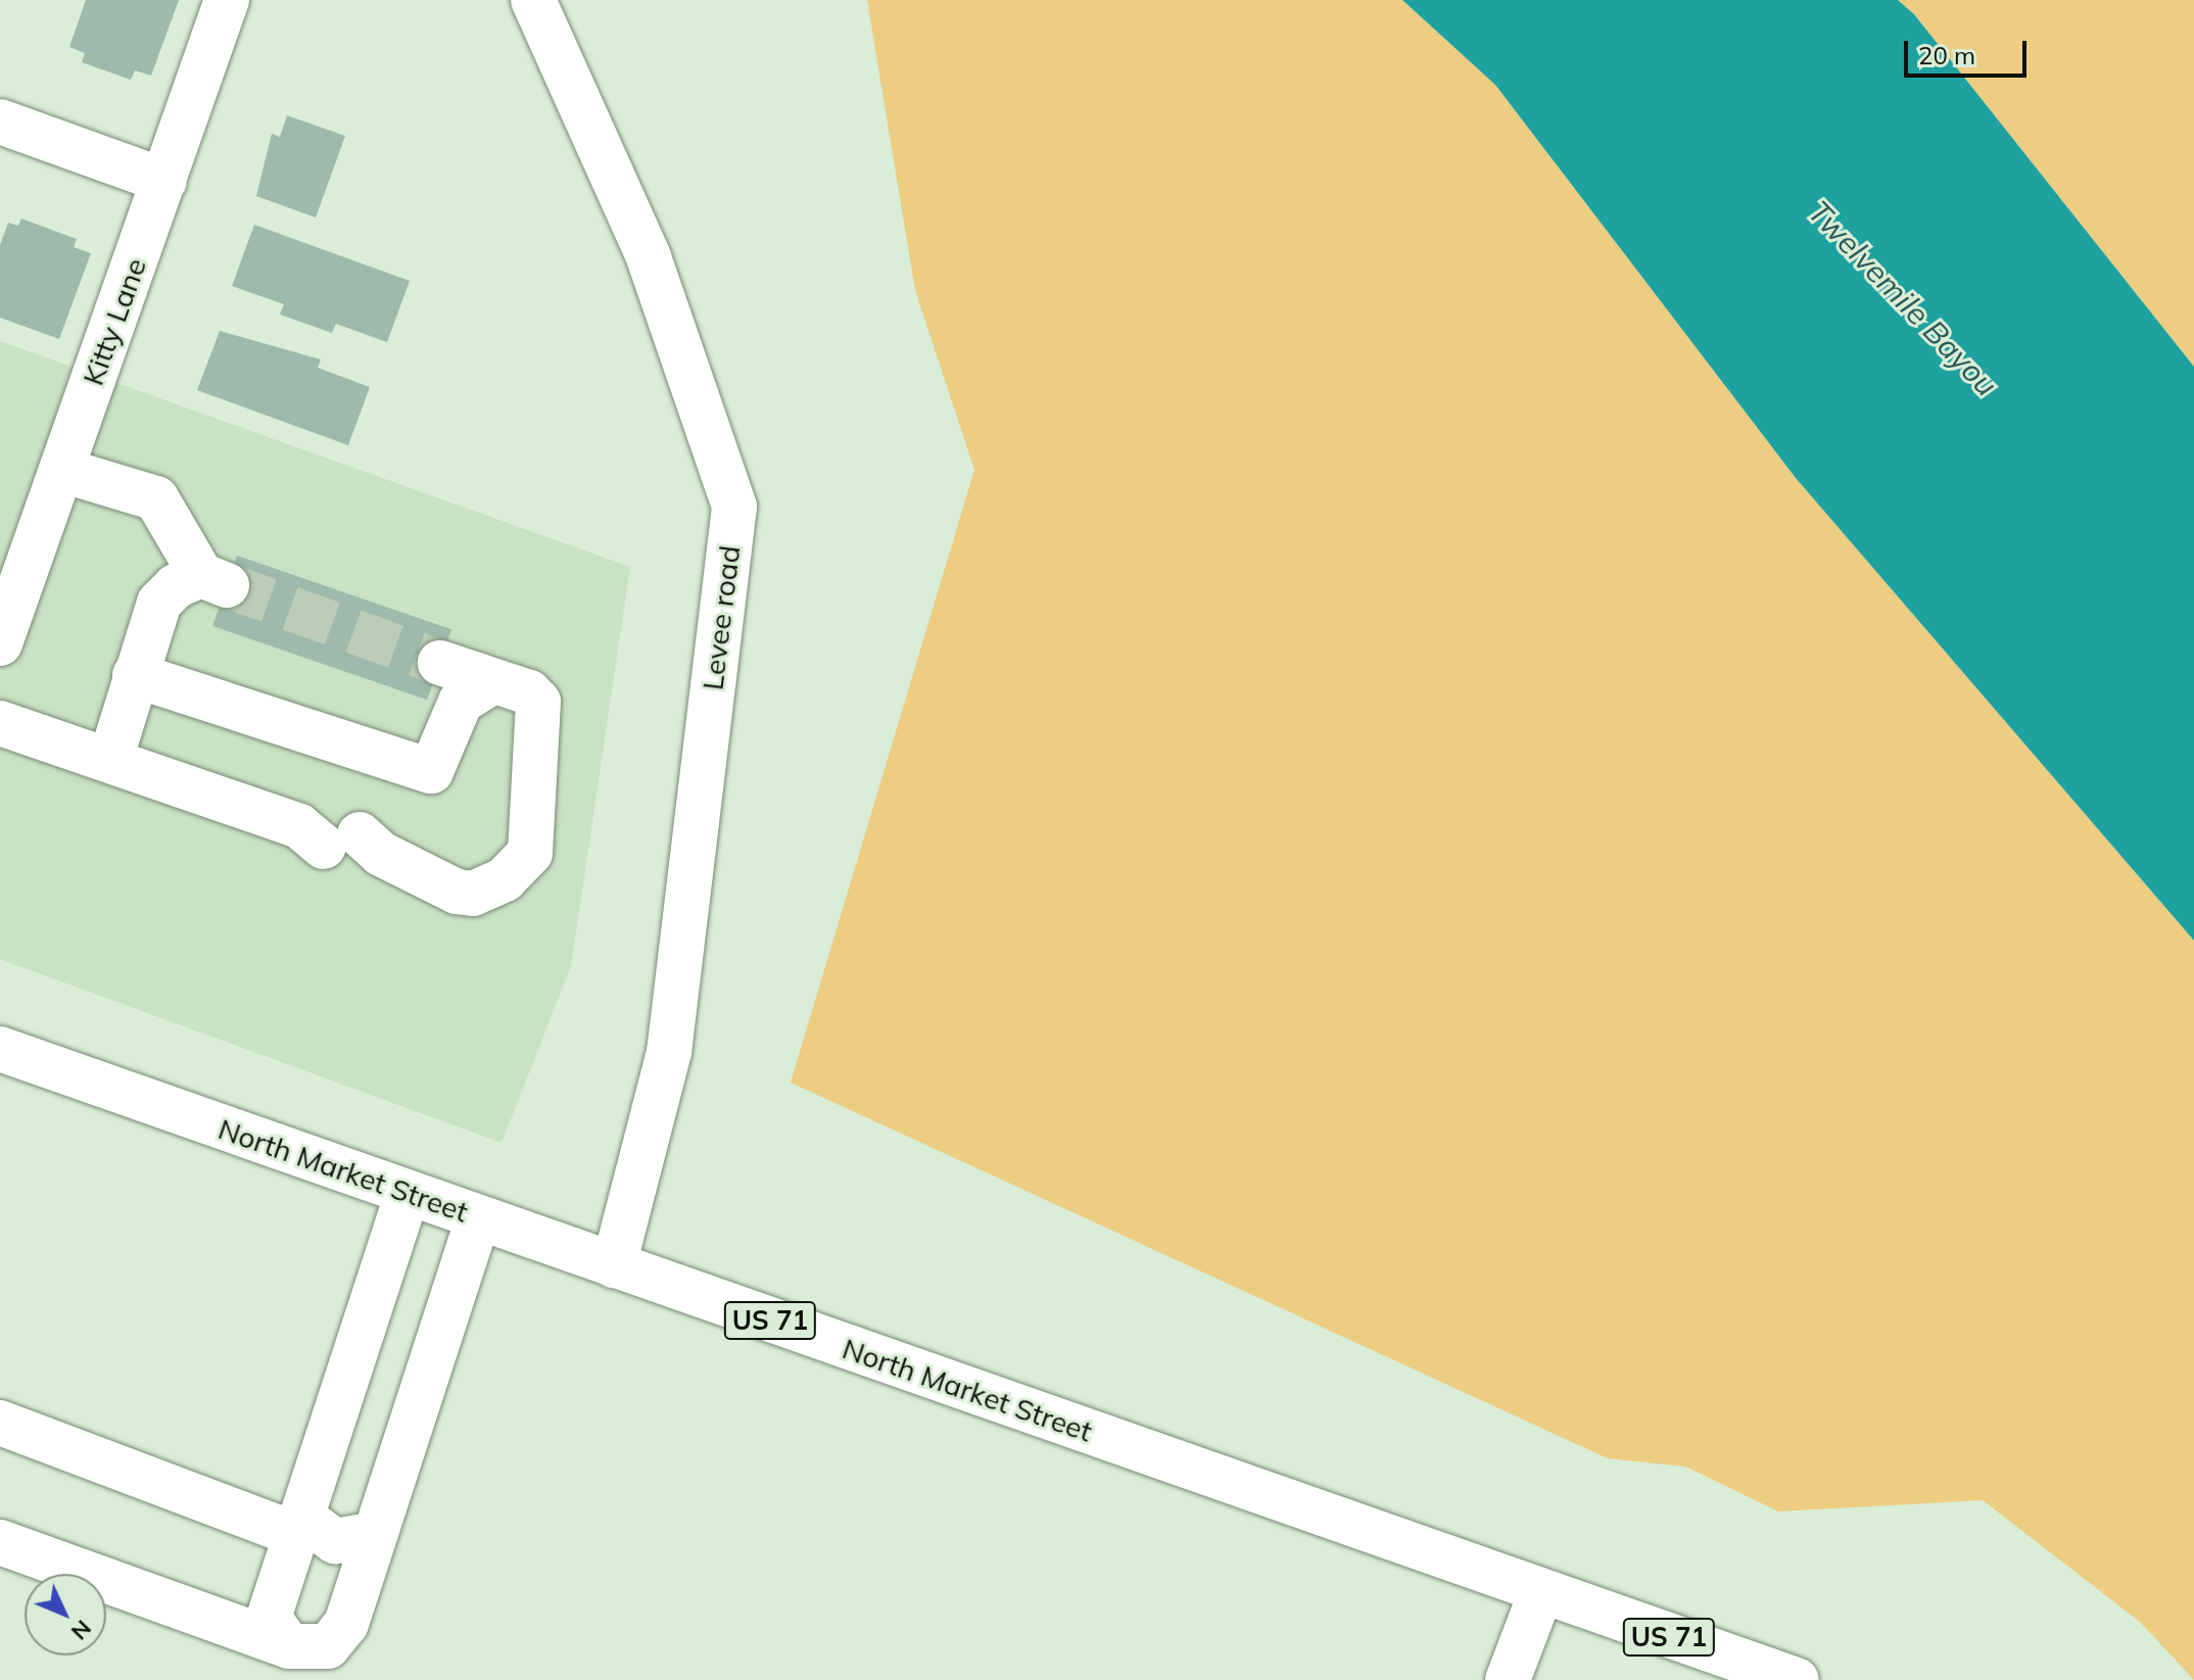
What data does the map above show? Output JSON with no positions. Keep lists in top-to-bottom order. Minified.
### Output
{"streets":{"main road":["Kitty Lane","Levee road","North Market Street","US 71"]},"crossings":[["Levee road","North Market Street"]],"water":["Twelvemile Bayou"],"scale_bar":"20 m","north":"bottom right"}
